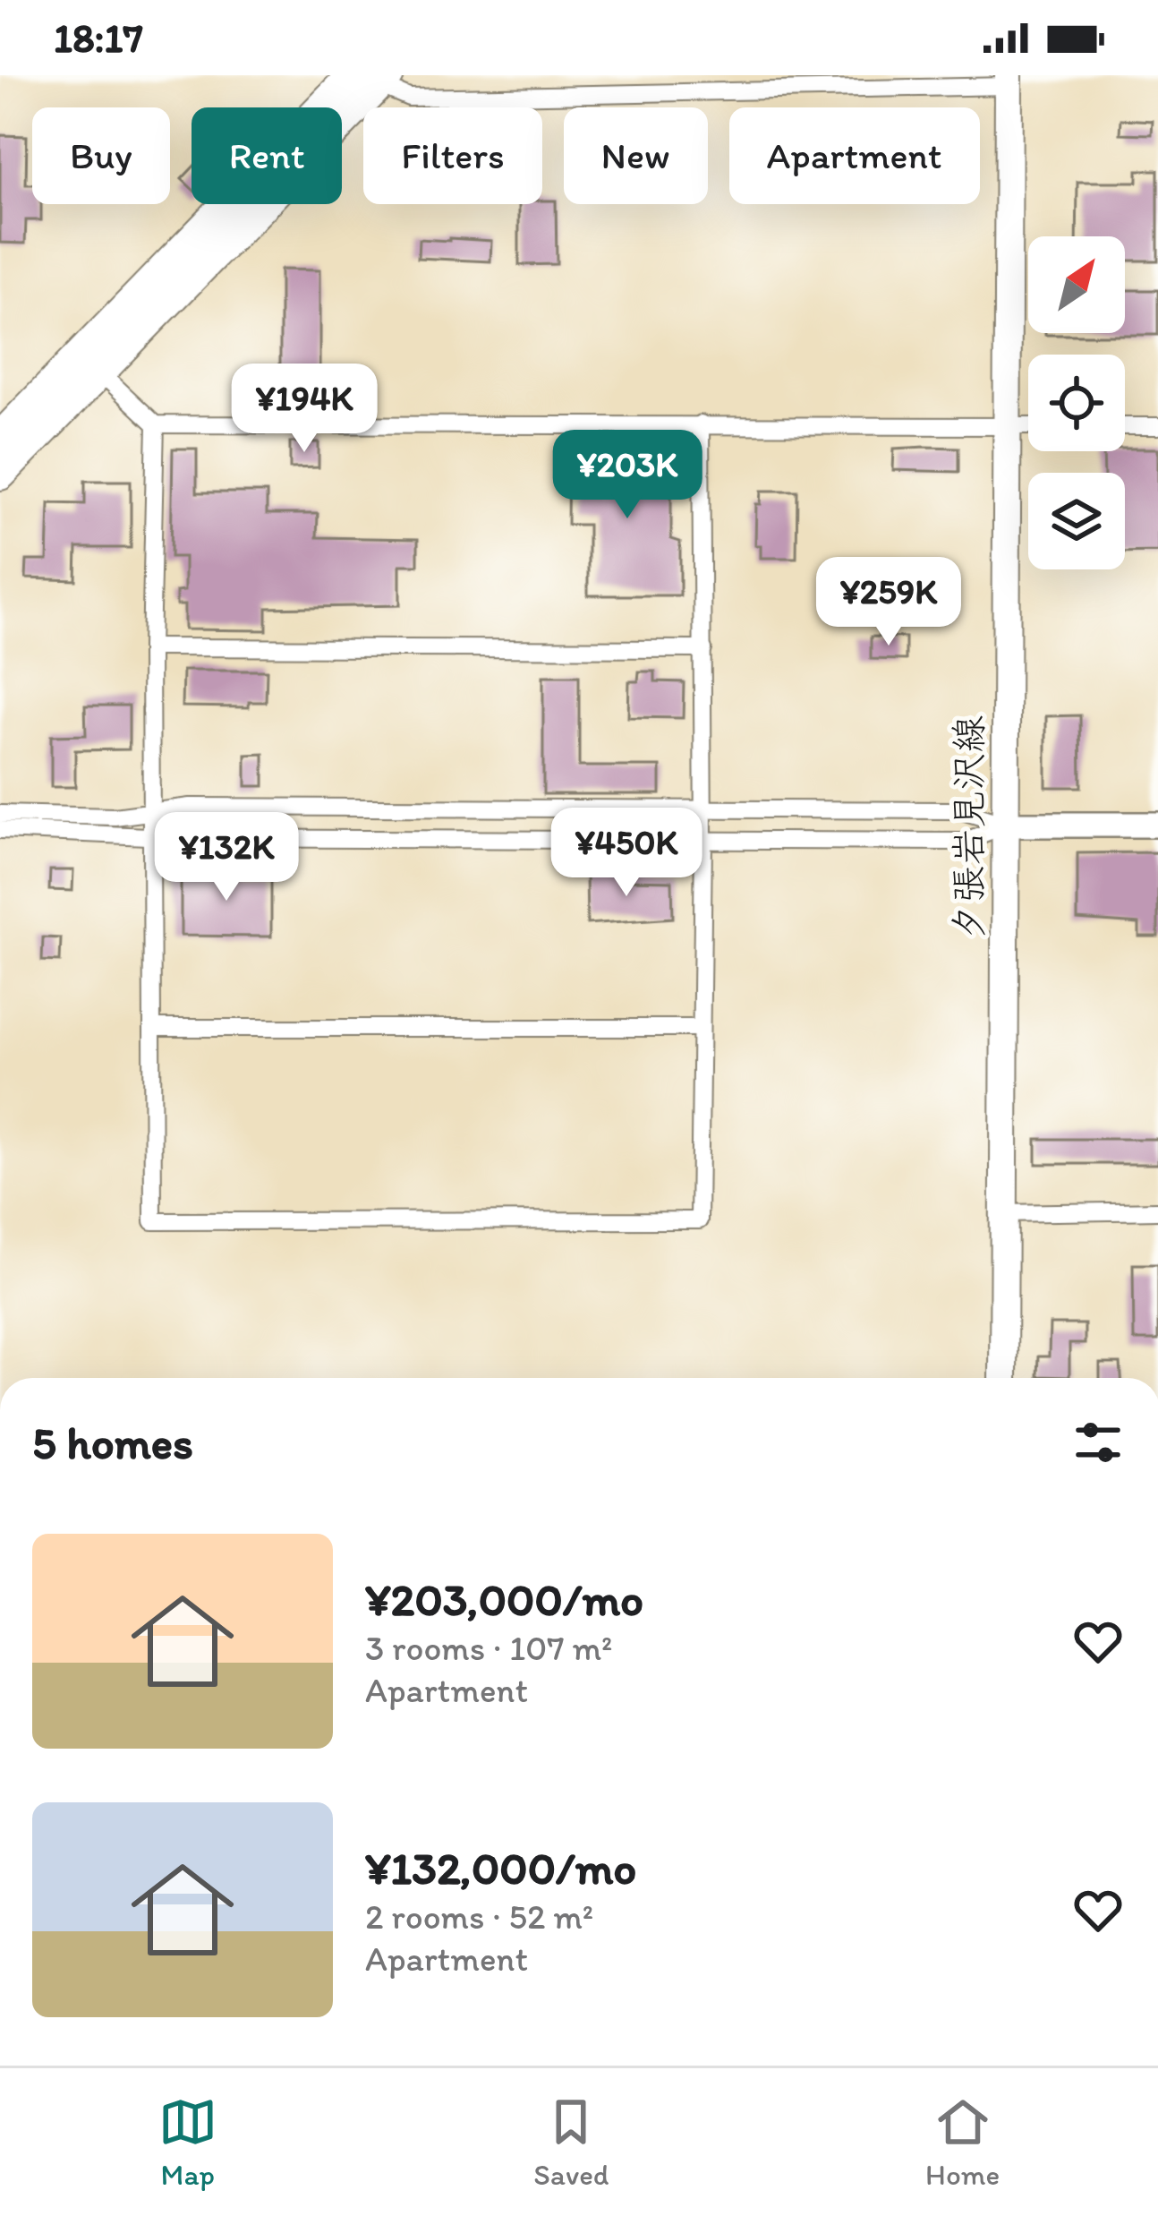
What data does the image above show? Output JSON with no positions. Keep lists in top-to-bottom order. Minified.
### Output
{"streets":{"main road":["夕張岩見沢線"]},"north":"top right","page":{"status":"18:17","chip":["Buy","Rent","Filters","New","Apartment"],"price":["¥194K","¥203K","¥259K","¥450K","¥132K"],"heading":"5 homes","list":[{"name":"¥203,000/mo","note":"3 rooms · 107 m² · Apartment"},{"name":"¥132,000/mo","note":"2 rooms · 52 m² · Apartment"}],"tabs":["Map","Saved","Home"]}}
